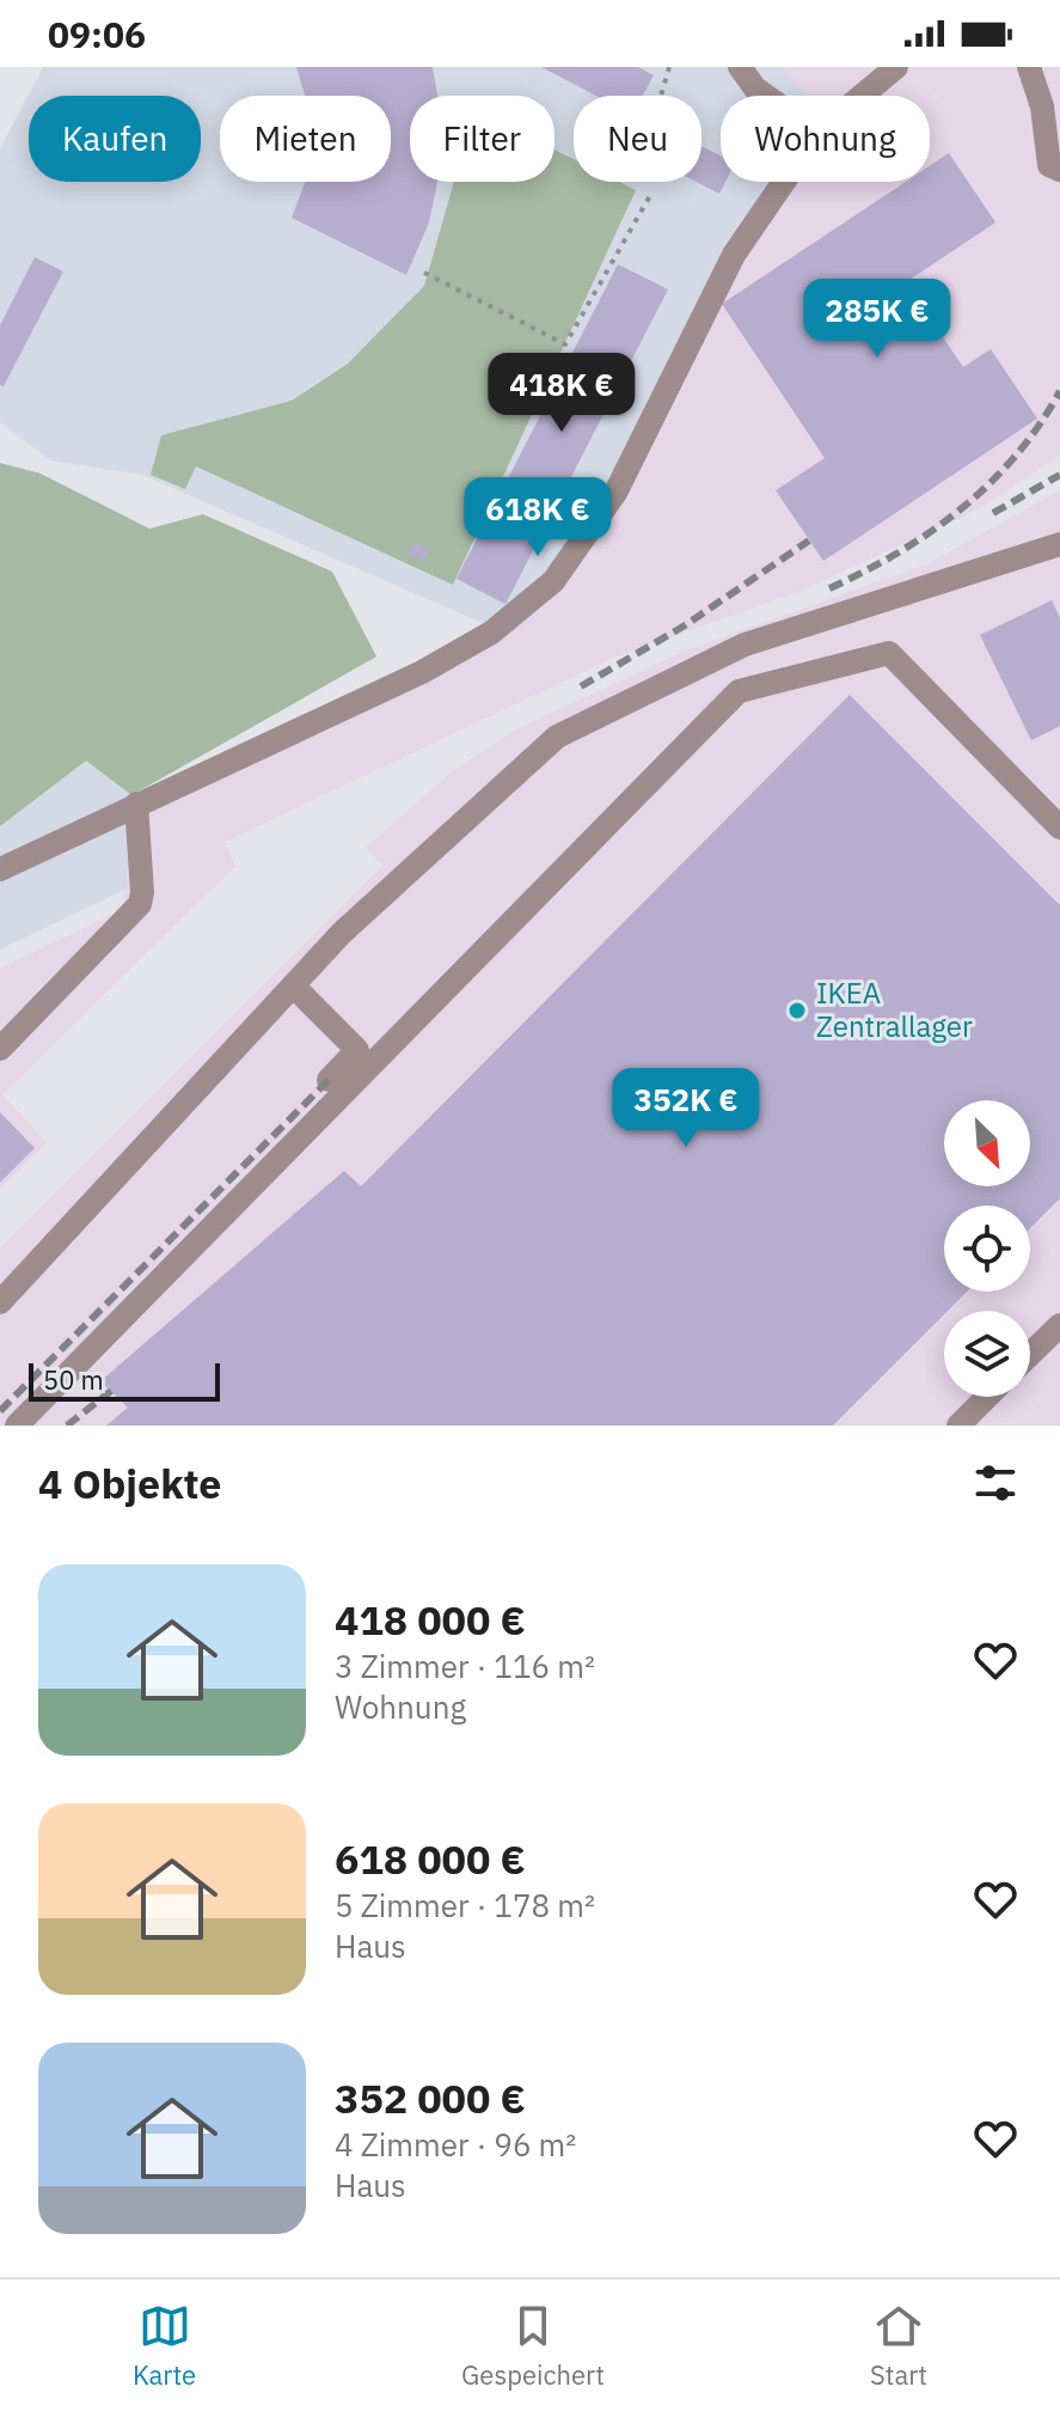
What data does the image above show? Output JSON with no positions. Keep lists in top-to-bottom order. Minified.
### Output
{"places":["IKEA Zentrallager"],"scale_bar":"50 m","north":"bottom right","page":{"status":"09:06","chip":["Kaufen","Mieten","Filter","Neu","Wohnung"],"price":["285K €","418K €","618K €","352K €"],"scale":"50 m","heading":"4 Objekte","list":[{"name":"418 000 €","note":"3 Zimmer · 116 m² · Wohnung"},{"name":"618 000 €","note":"5 Zimmer · 178 m² · Haus"},{"name":"352 000 €","note":"4 Zimmer · 96 m² · Haus"}],"tabs":["Karte","Gespeichert","Start"]}}
